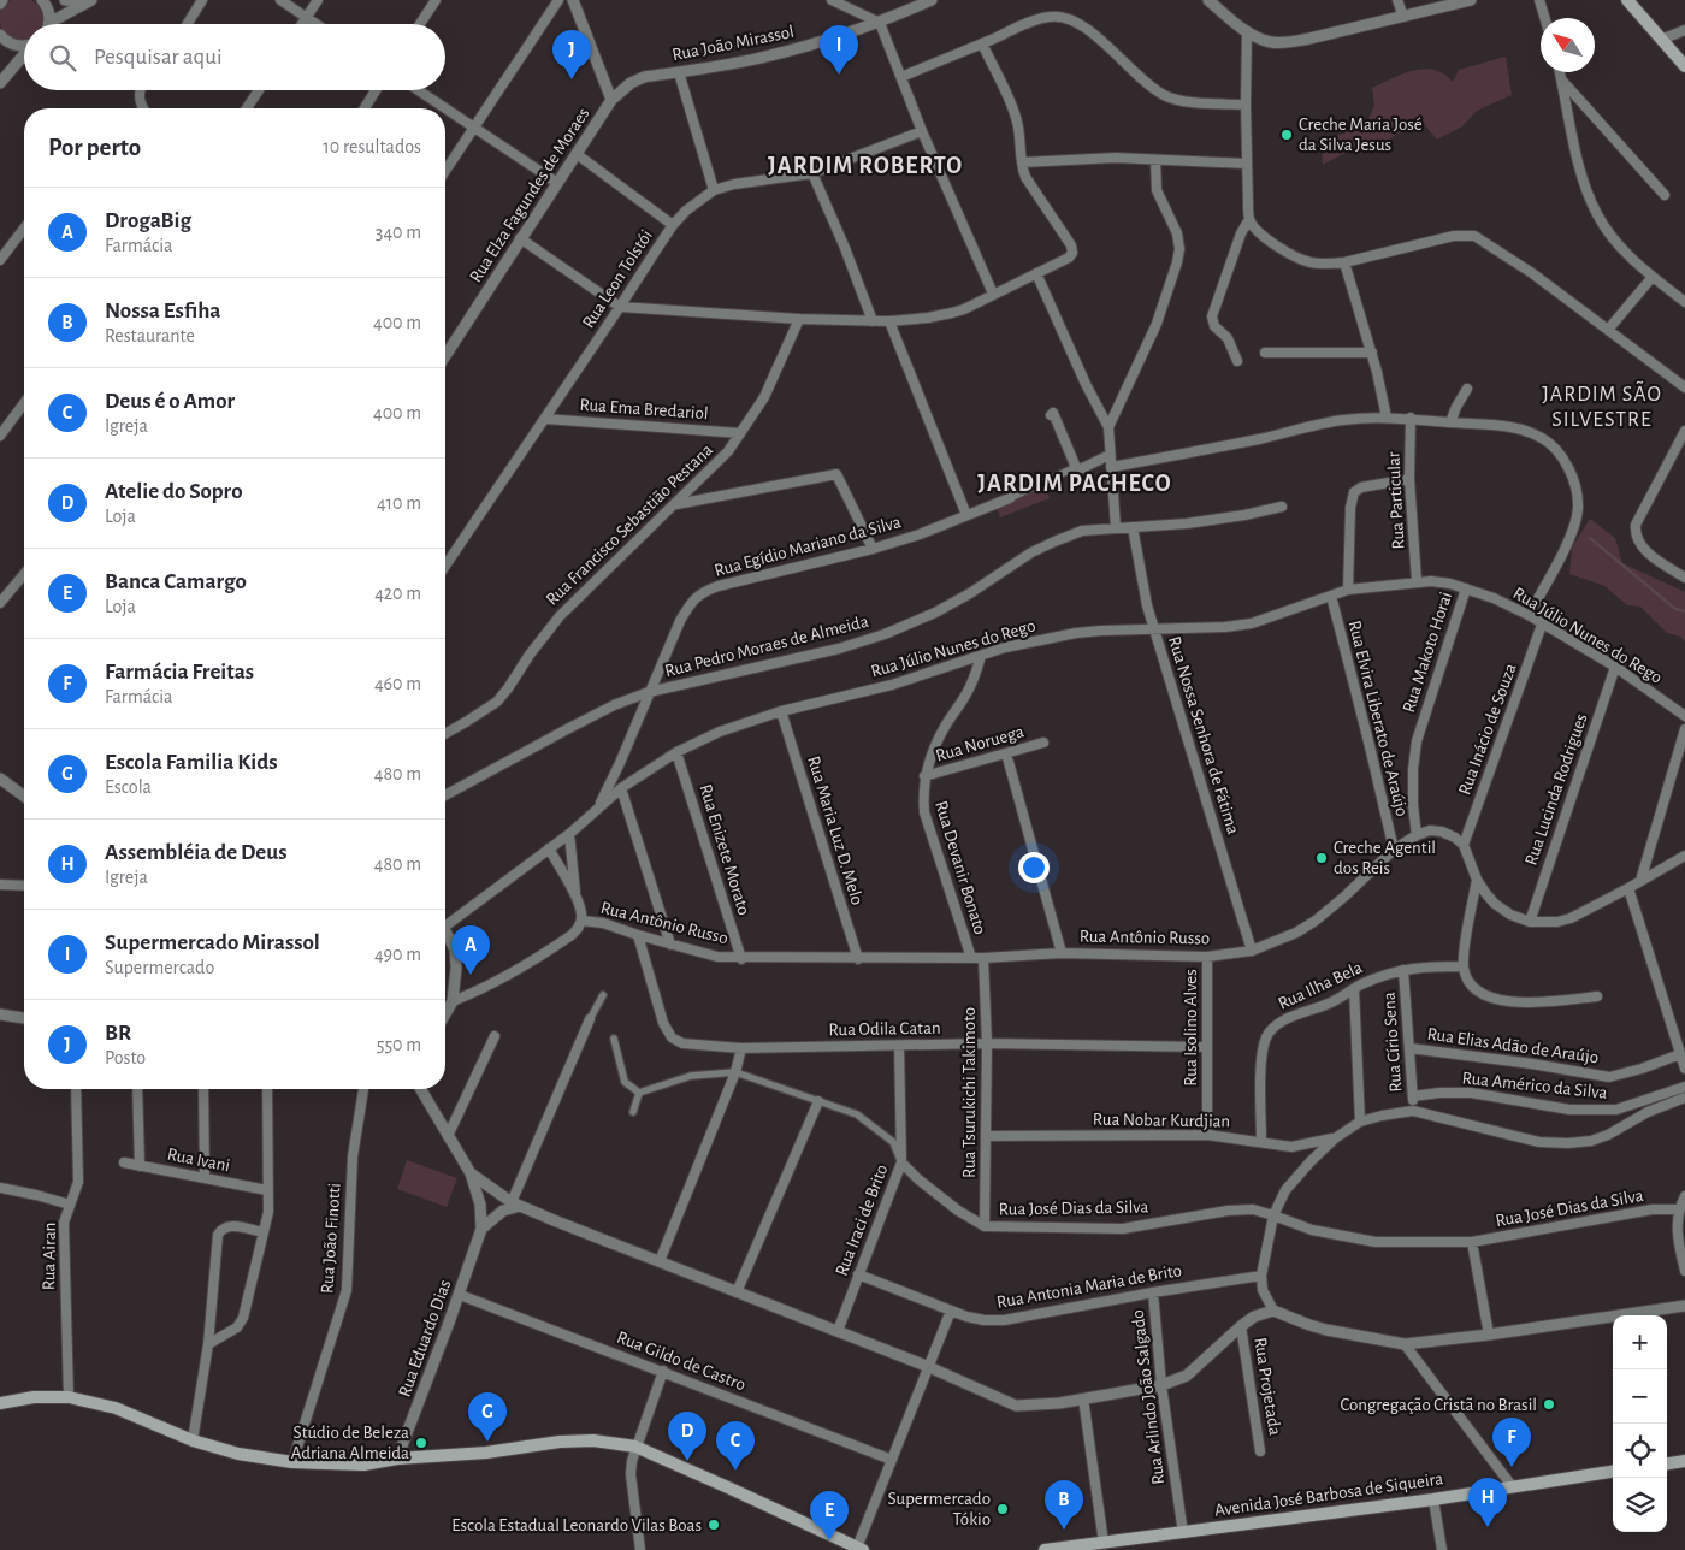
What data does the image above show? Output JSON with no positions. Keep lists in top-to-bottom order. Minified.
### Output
{"streets":{"main road":["Avenida José Barbosa de Siqueira"],"street":["Rua João Mirassol","Rua Elza Fagundes de Moraes","Rua Leon Tolstói","Rua Ema Bredariol","Rua Particular","Rua Francisco Sebastião Pestana","Rua Egídio Mariano da Silva","Rua Júlio Nunes do Rego","Rua Pedro Moraes de Almeida","Rua Makoto Horai","Rua Elvira Liberato de Araújo","Rua Inácio de Souza","Rua Nossa Senhora de Fátima","Rua Noruega","Rua Lucinda Rodrigues","Rua Maria Luz D. Melo","Rua Enizete Morato","Rua Devanir Bonato","Rua Antônio Russo","Rua Ilha Bela","Rua Isolino Alves","Rua Odila Catan","Rua Círio Sena","Rua Elias Adão de Araújo","Rua Américo da Silva","Rua Tsurukichi Takimoto","Rua Nobar Kurdjian","Rua Ivani","Rua José Dias da Silva","Rua Iraci de Brito","Rua João Finotti","Rua Airan","Rua Antonia Maria de Brito","Rua Eduardo Dias","Rua Gildo de Castro","Rua Projetada","Rua Arlindo João Salgado"]},"crossings":[["Rua João Mirassol","Rua Elza Fagundes de Moraes"],["Rua Leon Tolstói","Rua Ema Bredariol"],["Rua Ema Bredariol","Rua Francisco Sebastião Pestana"],["Rua Particular","Rua Júlio Nunes do Rego"],["Rua Egídio Mariano da Silva","Rua Júlio Nunes do Rego"],["Rua Egídio Mariano da Silva","Rua Pedro Moraes de Almeida"],["Rua Júlio Nunes do Rego","Rua Makoto Horai"],["Rua Júlio Nunes do Rego","Rua Elvira Liberato de Araújo"],["Rua Júlio Nunes do Rego","Rua Inácio de Souza"],["Rua Júlio Nunes do Rego","Rua Nossa Senhora de Fátima"],["Rua Júlio Nunes do Rego","Rua Lucinda Rodrigues"],["Rua Júlio Nunes do Rego","Rua Maria Luz D. Melo"],["Rua Júlio Nunes do Rego","Rua Enizete Morato"],["Rua Júlio Nunes do Rego","Rua Devanir Bonato"],["Rua Pedro Moraes de Almeida","Rua Nossa Senhora de Fátima"],["Rua Makoto Horai","Rua Antônio Russo"],["Rua Elvira Liberato de Araújo","Rua Antônio Russo"],["Rua Inácio de Souza","Rua Antônio Russo"],["Rua Nossa Senhora de Fátima","Rua Antônio Russo"],["Rua Noruega","Rua Devanir Bonato"],["Rua Maria Luz D. Melo","Rua Antônio Russo"],["Rua Enizete Morato","Rua Antônio Russo"],["Rua Devanir Bonato","Rua Antônio Russo"],["Rua Antônio Russo","Rua Isolino Alves"],["Rua Antônio Russo","Rua Odila Catan"],["Rua Antônio Russo","Rua Tsurukichi Takimoto"],["Rua Ilha Bela","Rua Círio Sena"],["Rua Ilha Bela","Rua Nobar Kurdjian"],["Rua Isolino Alves","Rua Odila Catan"],["Rua Isolino Alves","Rua Nobar Kurdjian"],["Rua Odila Catan","Rua Tsurukichi Takimoto"],["Rua Odila Catan","Rua Iraci de Brito"],["Rua Círio Sena","Rua Elias Adão de Araújo"],["Rua Círio Sena","Rua Américo da Silva"],["Rua Tsurukichi Takimoto","Rua Nobar Kurdjian"],["Rua Tsurukichi Takimoto","Rua José Dias da Silva"],["Rua José Dias da Silva","Rua Iraci de Brito"],["Rua Iraci de Brito","Rua Antonia Maria de Brito"],["Rua Antonia Maria de Brito","Rua Arlindo João Salgado"],["Rua Eduardo Dias","Rua Gildo de Castro"],["Rua Arlindo João Salgado","Avenida José Barbosa de Siqueira"]],"districts":["JARDIM ROBERTO","JARDIM SÃO SILVESTRE","JARDIM PACHECO"],"places":["Creche Maria José da Silva Jesus","Creche Agentil dos Reis","Congregação Cristã no Brasil","Stúdio de Beleza Adriana Almeida","Supermercado Tókio","Escola Estadual Leonardo Vilas Boas"],"north":"top left","page":{"search":"Pesquisar aqui","pins":["I","J","A","G","D","F","C","H","B","E"],"heading":["Por perto","10 resultados"],"list":[{"mark":"A","name":"DrogaBig","note":"Farmácia","value":"340 m"},{"mark":"B","name":"Nossa Esfiha","note":"Restaurante","value":"400 m"},{"mark":"C","name":"Deus é o Amor","note":"Igreja","value":"400 m"},{"mark":"D","name":"Atelie do Sopro","note":"Loja","value":"410 m"},{"mark":"E","name":"Banca Camargo","note":"Loja","value":"420 m"},{"mark":"F","name":"Farmácia Freitas","note":"Farmácia","value":"460 m"},{"mark":"G","name":"Escola Familia Kids","note":"Escola","value":"480 m"},{"mark":"H","name":"Assembléia de Deus","note":"Igreja","value":"480 m"},{"mark":"I","name":"Supermercado Mirassol","note":"Supermercado","value":"490 m"},{"mark":"J","name":"BR","note":"Posto","value":"550 m"}],"map_buttons":["+","−"]}}
